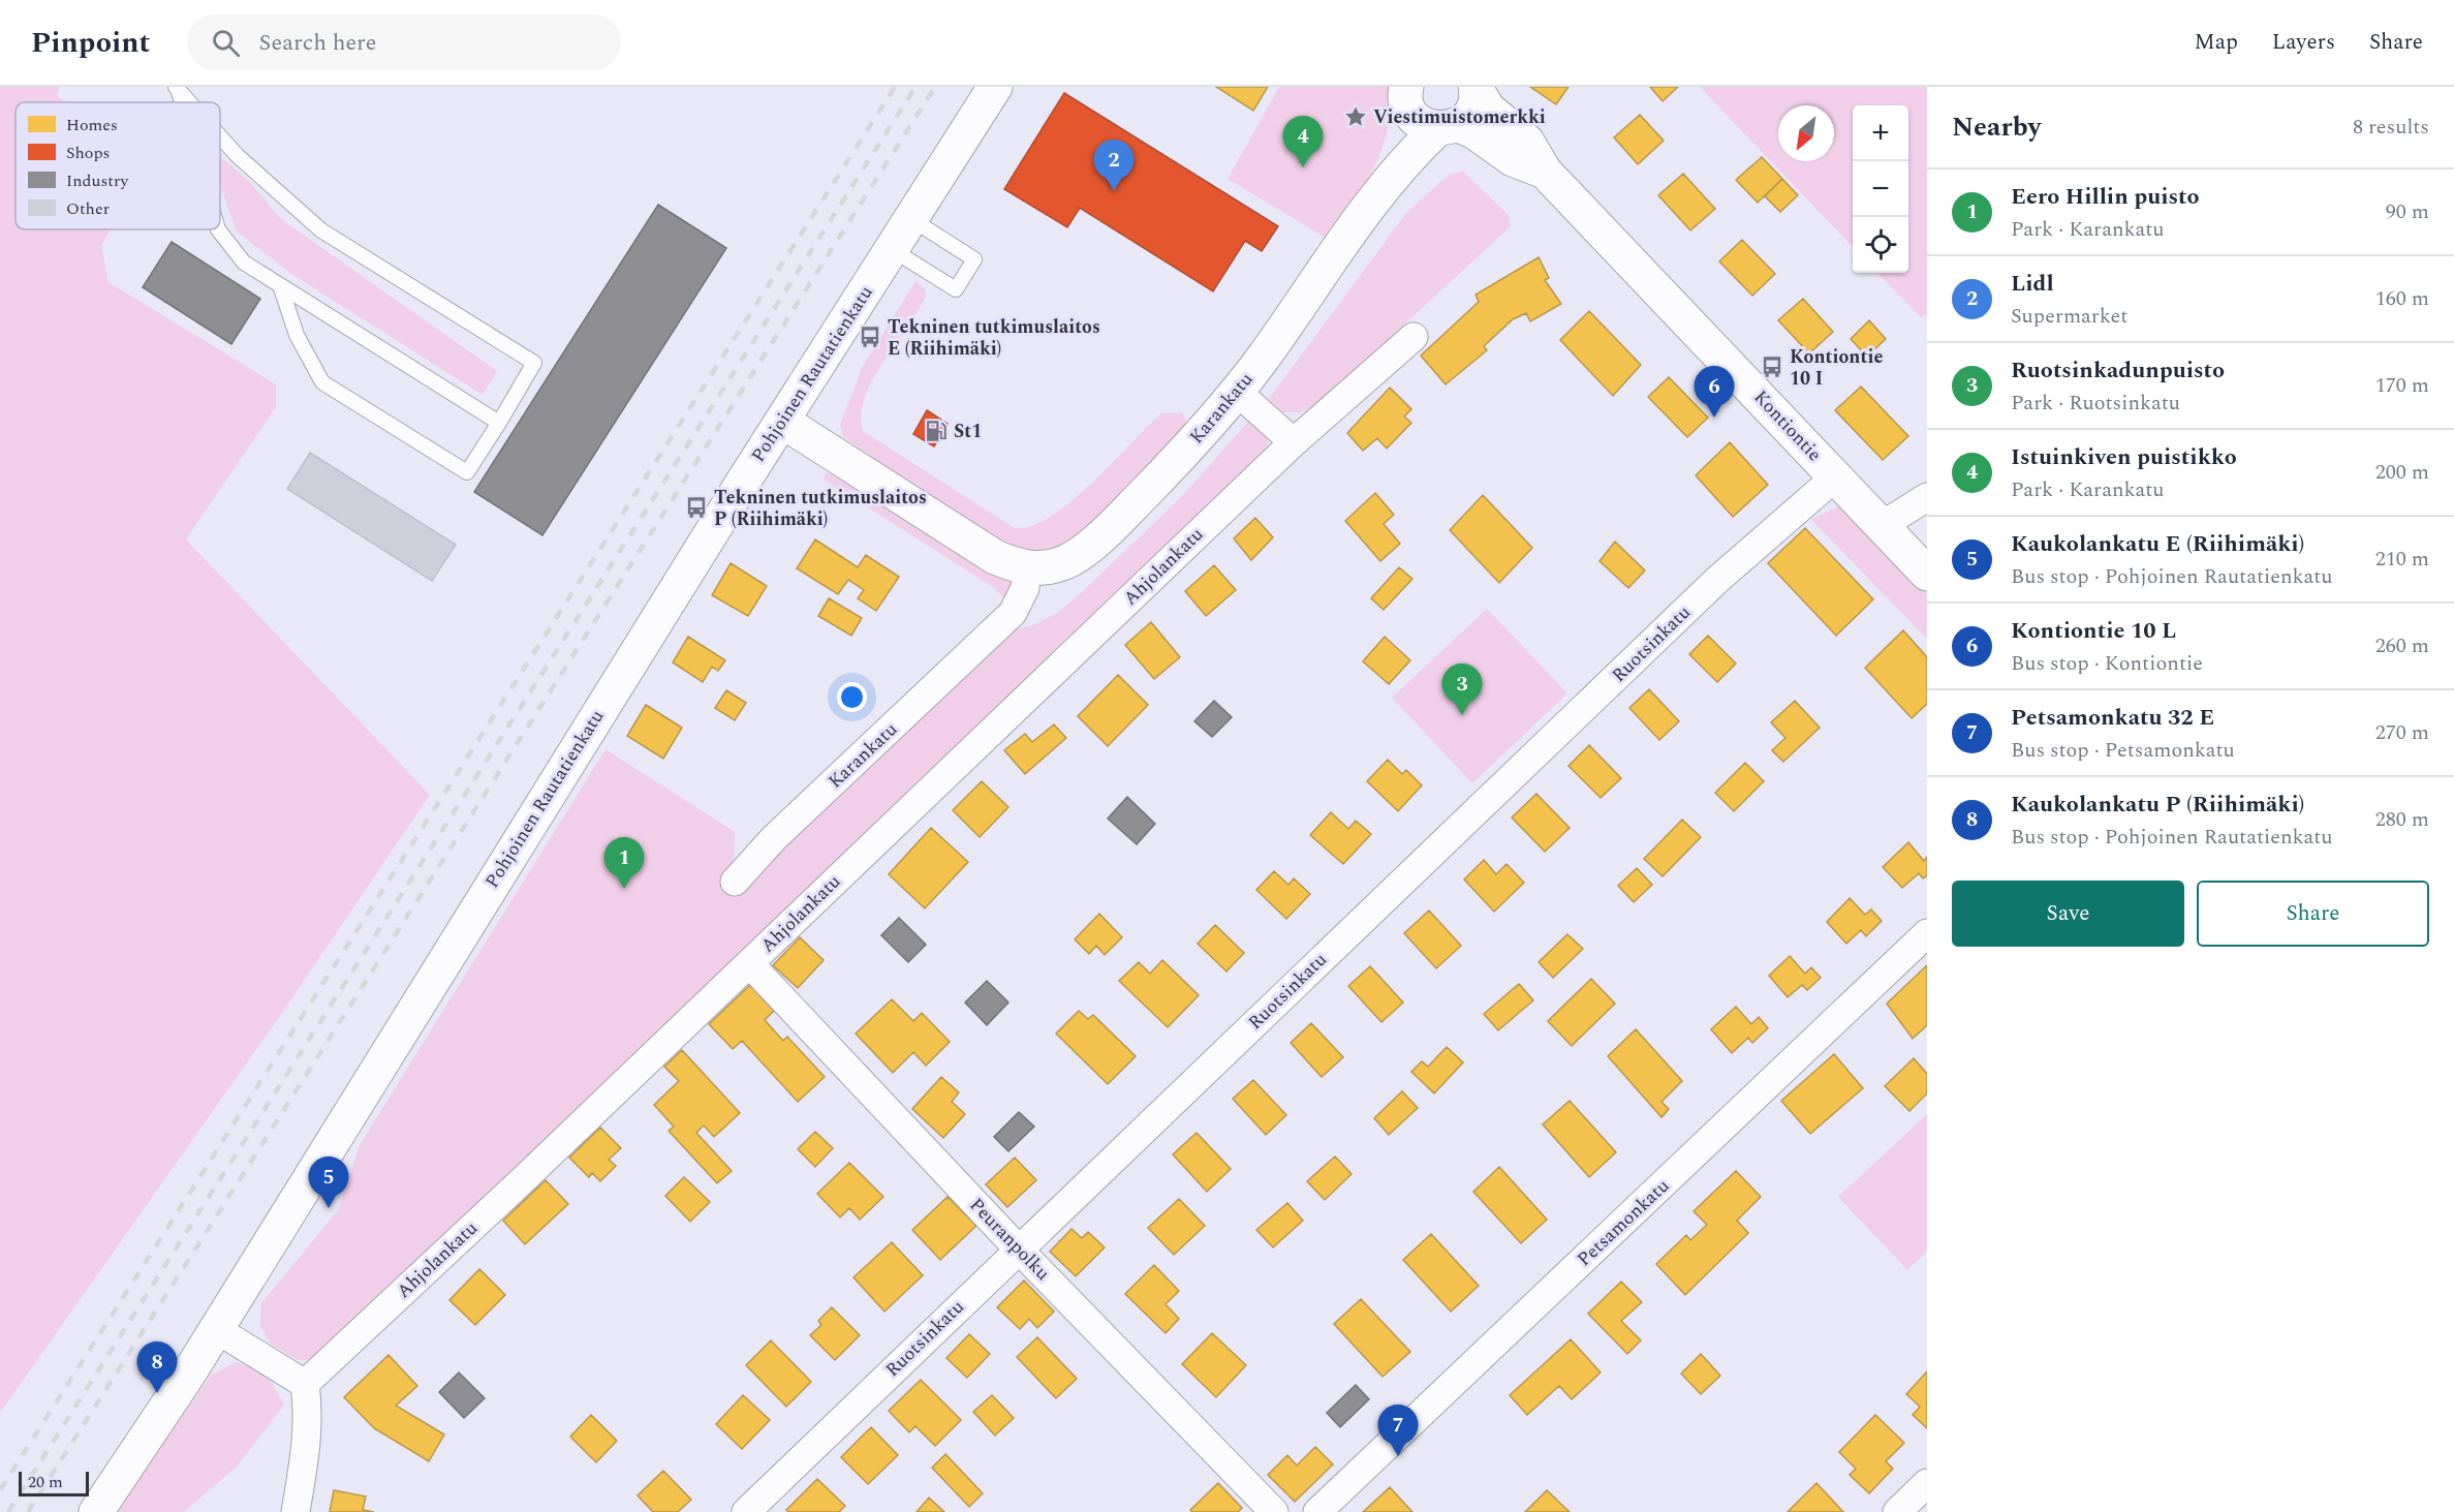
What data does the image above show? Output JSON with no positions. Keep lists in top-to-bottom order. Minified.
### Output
{"streets":{"street":["Pohjoinen Rautatienkatu","Karankatu","Kontiontie","Ahjolankatu","Ruotsinkatu","Petsamonkatu","Peuranpolku"]},"crossings":[["Pohjoinen Rautatienkatu","Karankatu"],["Karankatu","Kontiontie"],["Kontiontie","Ruotsinkatu"],["Ahjolankatu","Peuranpolku"],["Ruotsinkatu","Peuranpolku"]],"places":{"place":["Viestimuistomerkki"],"bus stop":["Tekninen tutkimuslaitos E (Riihimäki)","Kontiontie 10 I","Tekninen tutkimuslaitos P (Riihimäki)"],"fuel station":["St1"]},"legend":["Homes","Shops","Industry","Other"],"scale_bar":"20 m","north":"bottom left","page":{"header":"Pinpoint","search":"Search here","nav":["Map","Layers","Share"],"heading":["Nearby","8 results"],"map_buttons":["+","−"],"pins":["4","2","6","3","1","5","8","7"],"list":[{"mark":"1","name":"Eero Hillin puisto","note":"Park · Karankatu","value":"90 m"},{"mark":"2","name":"Lidl","note":"Supermarket","value":"160 m"},{"mark":"3","name":"Ruotsinkadunpuisto","note":"Park · Ruotsinkatu","value":"170 m"},{"mark":"4","name":"Istuinkiven puistikko","note":"Park · Karankatu","value":"200 m"},{"mark":"5","name":"Kaukolankatu E (Riihimäki)","note":"Bus stop · Pohjoinen Rautatienkatu","value":"210 m"},{"mark":"6","name":"Kontiontie 10 L","note":"Bus stop · Kontiontie","value":"260 m"},{"mark":"7","name":"Petsamonkatu 32 E","note":"Bus stop · Petsamonkatu","value":"270 m"},{"mark":"8","name":"Kaukolankatu P (Riihimäki)","note":"Bus stop · Pohjoinen Rautatienkatu","value":"280 m"}],"buttons":["Save","Share"],"scale":"20 m"}}
